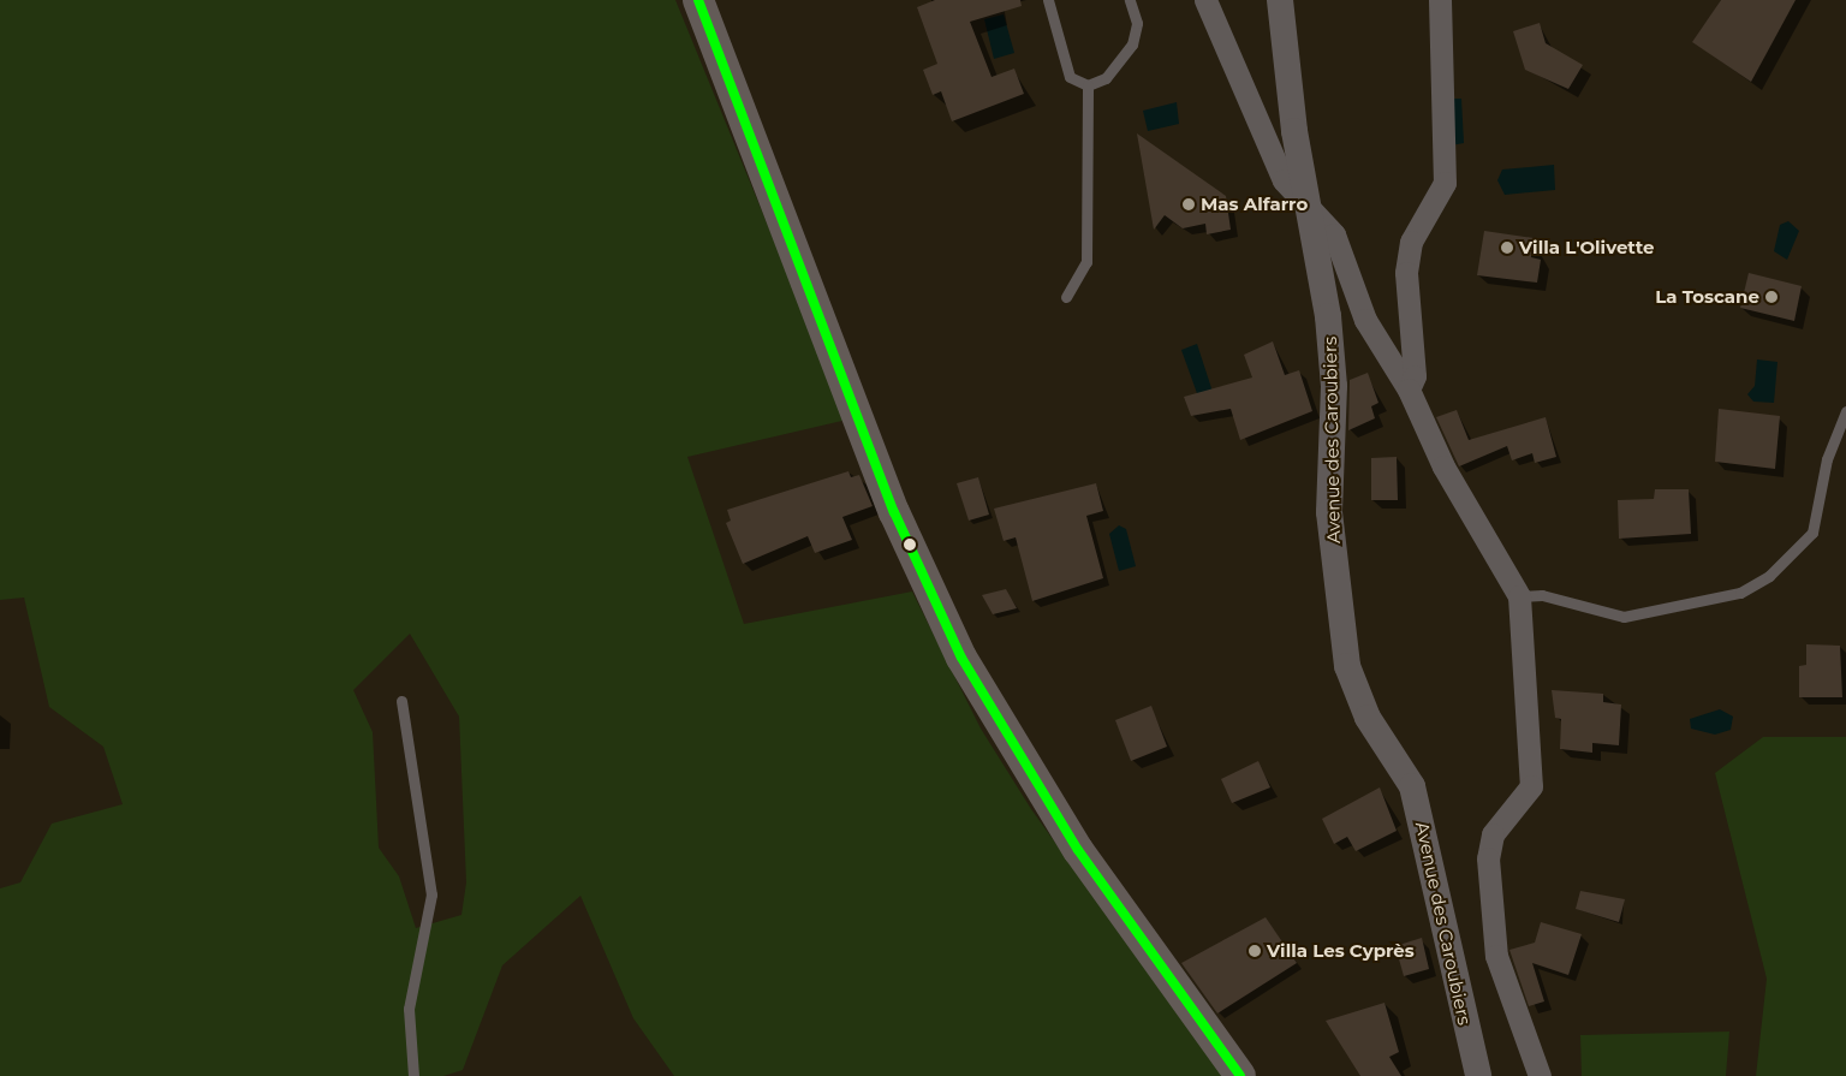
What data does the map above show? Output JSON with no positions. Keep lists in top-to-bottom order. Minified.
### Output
{"streets":{"street":["Avenue des Caroubiers"]},"places":["Mas Alfarro","Villa L'Olivette","La Toscane","Villa Les Cyprès"]}
